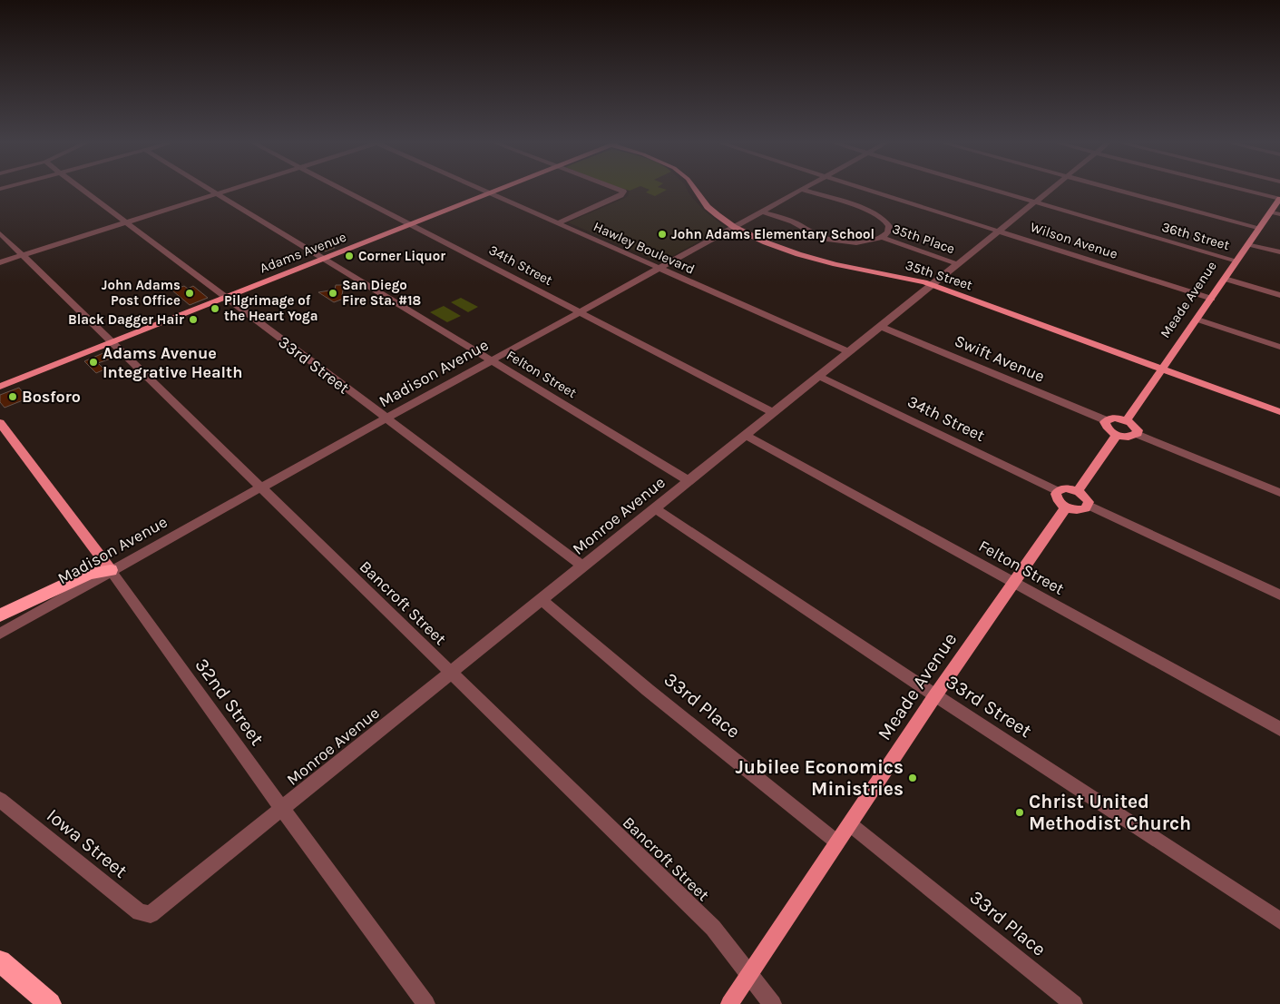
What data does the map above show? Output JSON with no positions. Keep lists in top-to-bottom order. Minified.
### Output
{"streets":{"main road":["Adams Avenue","35th Street","Meade Avenue","32nd Street"],"street":["36th Street","35th Place","Wilson Avenue","Hawley Boulevard","34th Street","Swift Avenue","33rd Street","Madison Avenue","Felton Street","Monroe Avenue","Bancroft Street","33rd Place","Iowa Street"]},"crossings":[["36th Street","Meade Avenue"],["36th Street","Monroe Avenue"],["35th Place","Madison Avenue"],["35th Place","Monroe Avenue"],["Wilson Avenue","Meade Avenue"],["Wilson Avenue","Monroe Avenue"],["Hawley Boulevard","Adams Avenue"],["Hawley Boulevard","Madison Avenue"],["Hawley Boulevard","Monroe Avenue"],["Adams Avenue","34th Street"],["Adams Avenue","33rd Street"],["Adams Avenue","Felton Street"],["Adams Avenue","Bancroft Street"],["34th Street","Madison Avenue"],["34th Street","Monroe Avenue"],["35th Street","Meade Avenue"],["35th Street","Madison Avenue"],["35th Street","Monroe Avenue"],["Meade Avenue","33rd Street"],["Meade Avenue","Felton Street"],["Meade Avenue","Bancroft Street"],["Meade Avenue","33rd Place"],["Swift Avenue","Monroe Avenue"],["33rd Street","Madison Avenue"],["33rd Street","Monroe Avenue"],["Madison Avenue","Felton Street"],["Madison Avenue","Bancroft Street"],["Madison Avenue","32nd Street"],["Felton Street","Monroe Avenue"],["Monroe Avenue","Bancroft Street"],["Monroe Avenue","32nd Street"],["Monroe Avenue","33rd Place"],["Monroe Avenue","Iowa Street"]],"places":["John Adams Elementary School","Corner Liquor","John Adams Post Office","San Diego Fire Sta. #18","Pilgrimage of the Heart Yoga","Black Dagger Hair","Adams Avenue Integrative Health","Bosforo","Jubilee Economics Ministries","Christ United Methodist Church"]}
